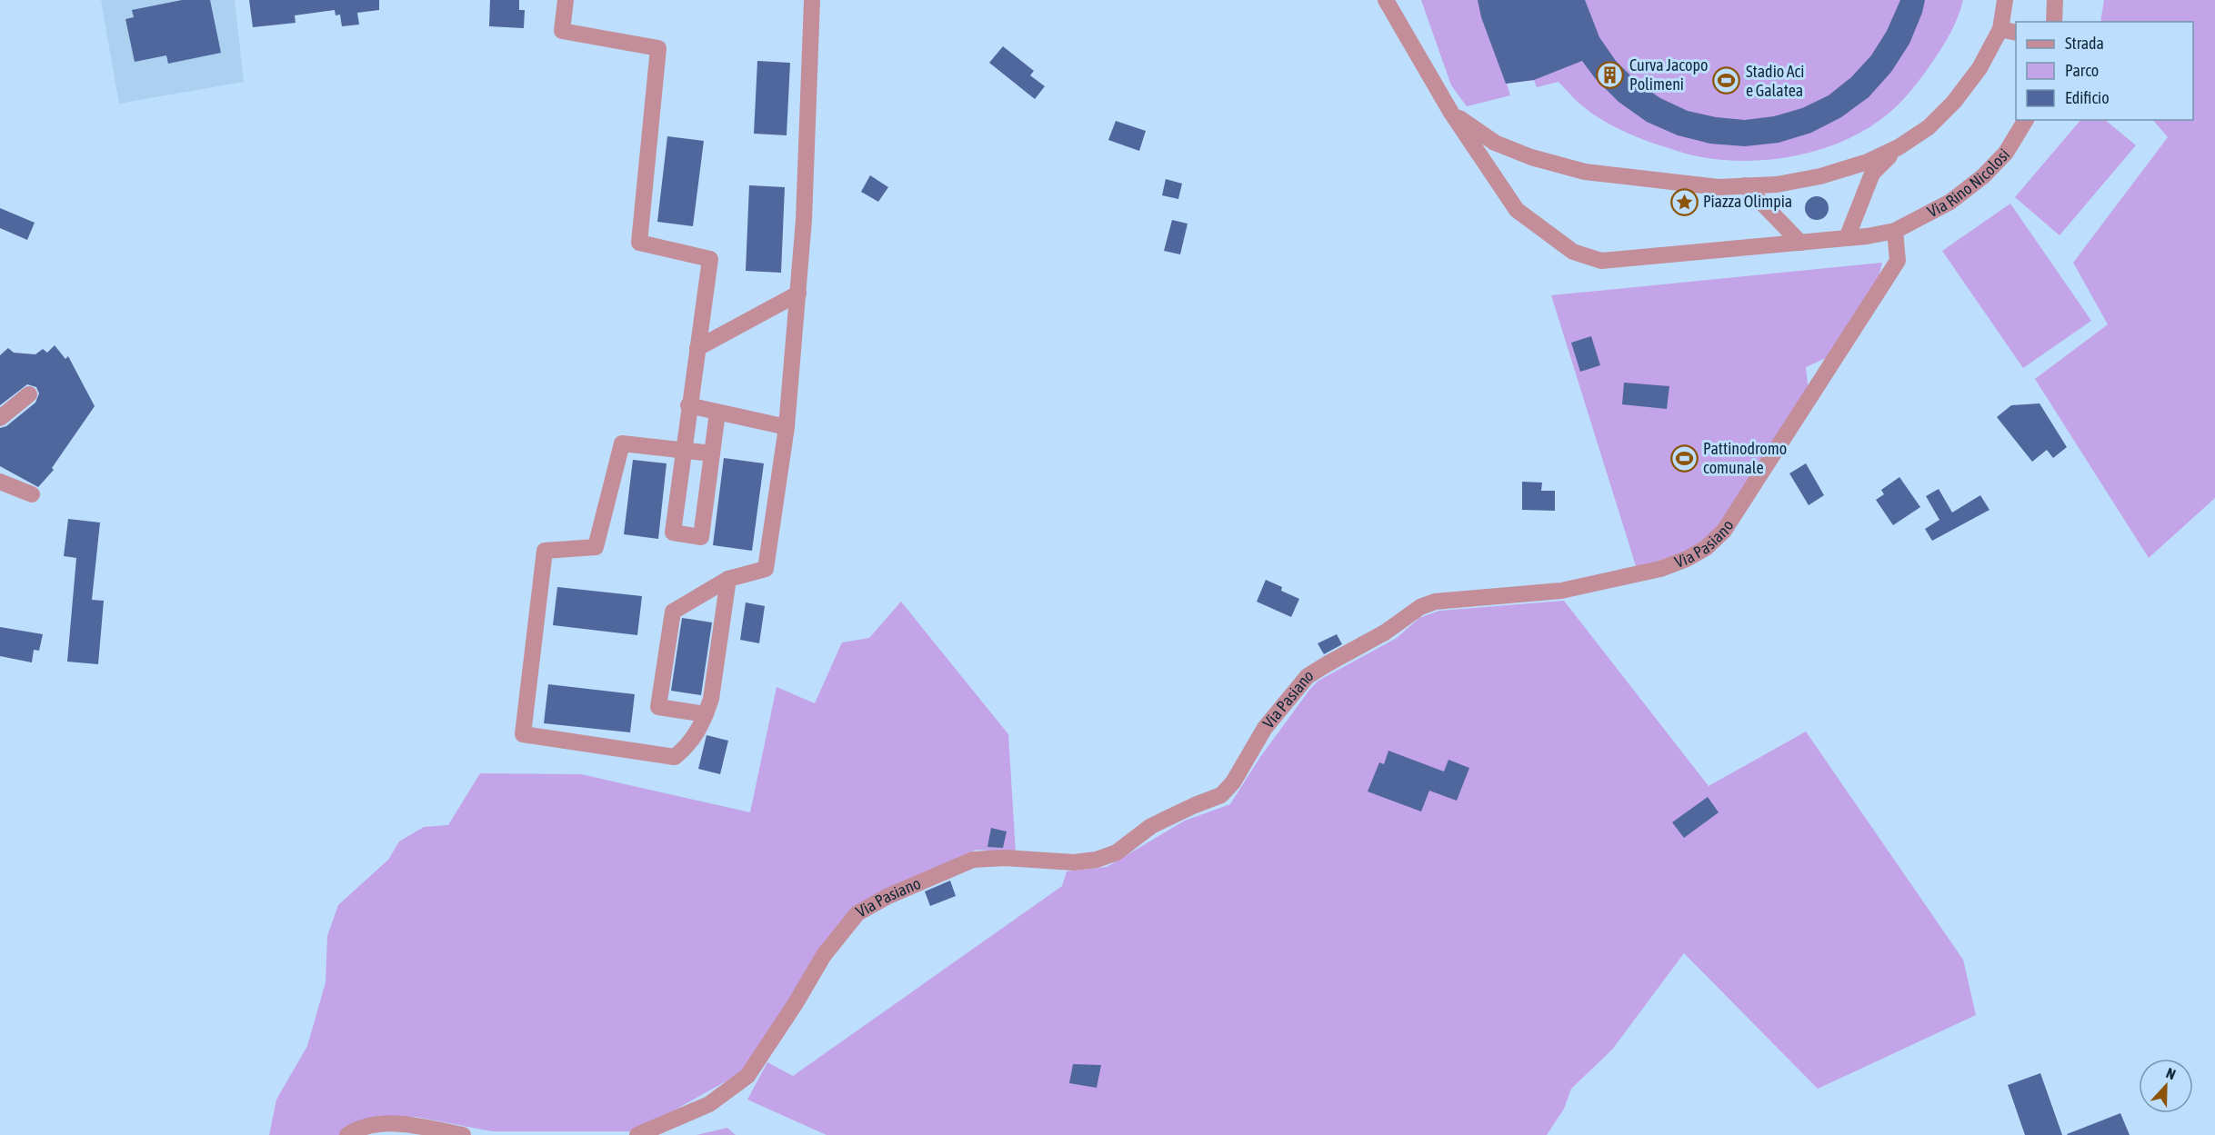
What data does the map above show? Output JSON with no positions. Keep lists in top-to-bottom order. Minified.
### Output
{"streets":{"street":["Via Rino Nicolosi","Via Pasiano"]},"crossings":[["Via Rino Nicolosi","Via Pasiano"]],"places":{"building":["Curva Jacopo Polimeni"],"sports":["Stadio Aci e Galatea","Pattinodromo comunale"],"place":["Piazza Olimpia"]},"legend":["Strada","Parco","Edificio"],"north":"top"}
